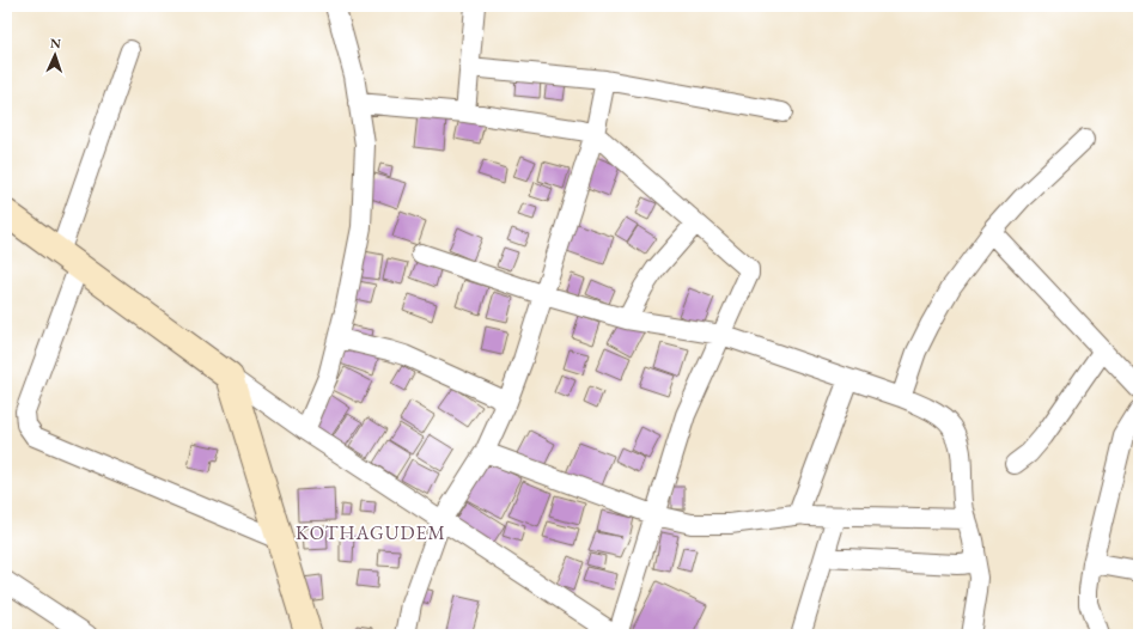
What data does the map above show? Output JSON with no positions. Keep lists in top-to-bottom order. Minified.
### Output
{"districts":["KOTHAGUDEM"],"north":"top"}
